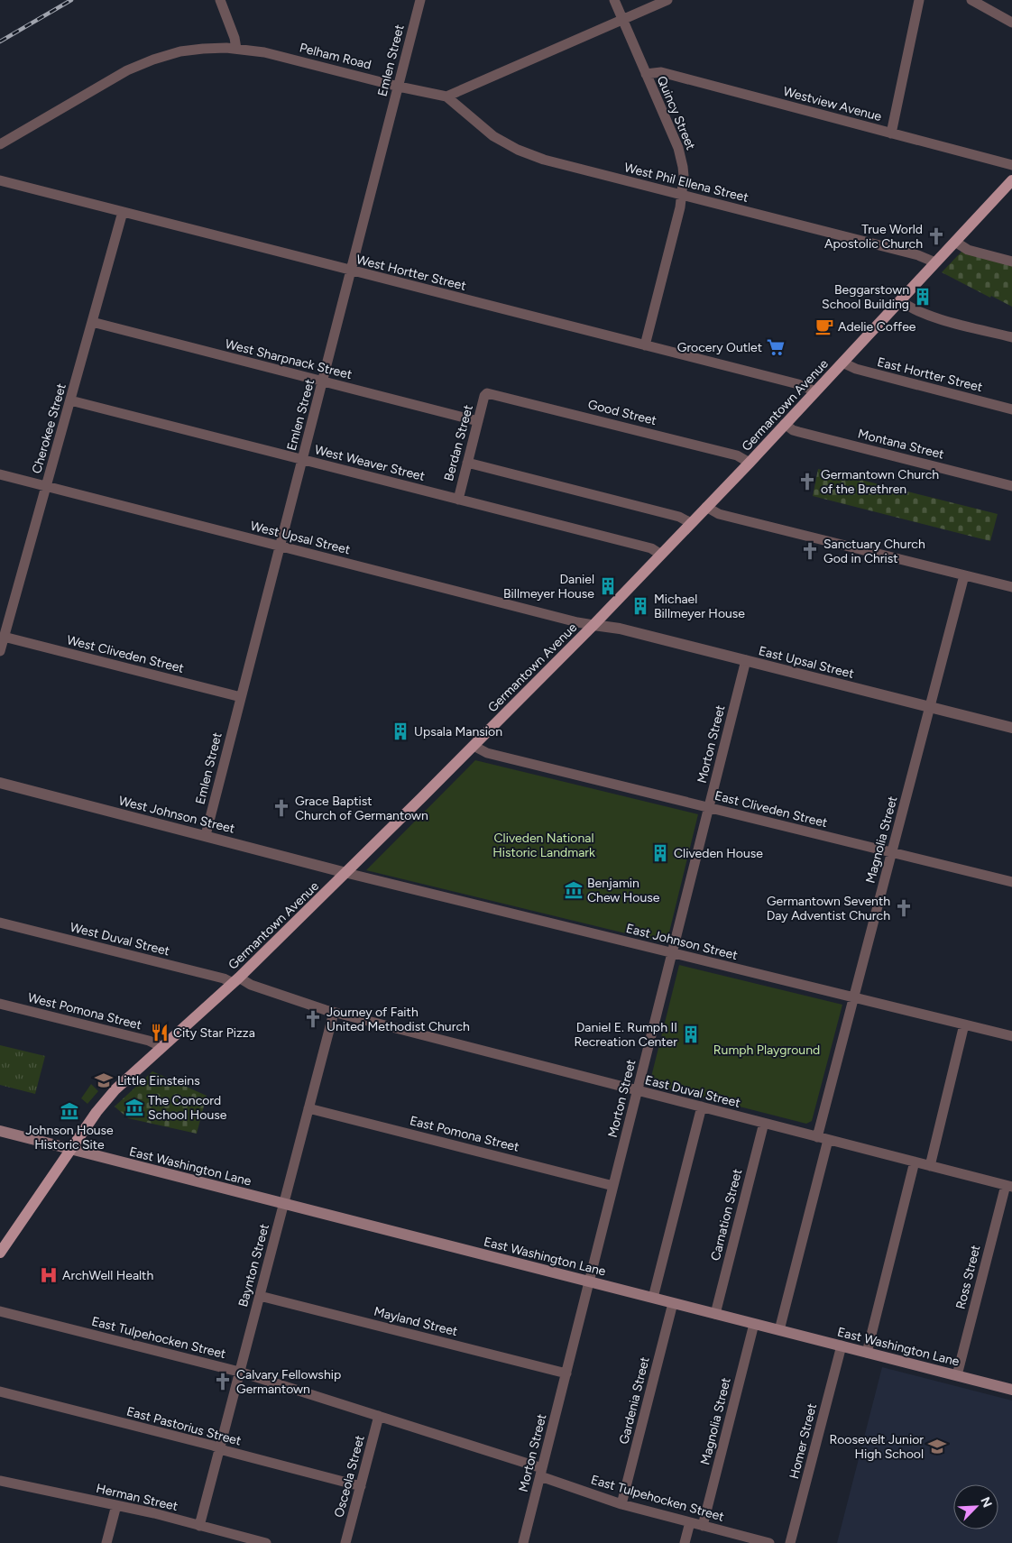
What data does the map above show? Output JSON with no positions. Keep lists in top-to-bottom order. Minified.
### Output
{"streets":{"main road":["Germantown Avenue","East Washington Lane"],"street":["Pelham Road","Emlen Street","Westview Avenue","Quincy Street","West Phil Ellena Street","West Hortter Street","West Sharpnack Street","East Hortter Street","Good Street","Cherokee Street","Berdan Street","Montana Street","West Weaver Street","West Upsal Street","West Cliveden Street","East Upsal Street","Morton Street","East Cliveden Street","West Johnson Street","Magnolia Street","West Duval Street","East Johnson Street","West Pomona Street","East Duval Street","East Pomona Street","Carnation Street","Baynton Street","Ross Street","Mayland Street","East Tulpehocken Street","Gardenia Street","East Pastorius Street","Homer Street","Osceola Street","Herman Street"]},"crossings":[["Pelham Road","Emlen Street"],["Pelham Road","West Phil Ellena Street"],["Emlen Street","West Hortter Street"],["Emlen Street","West Sharpnack Street"],["Emlen Street","West Weaver Street"],["Emlen Street","West Upsal Street"],["Emlen Street","West Cliveden Street"],["Emlen Street","West Johnson Street"],["Westview Avenue","Quincy Street"],["Quincy Street","West Phil Ellena Street"],["Quincy Street","West Hortter Street"],["West Phil Ellena Street","Germantown Avenue"],["West Hortter Street","Germantown Avenue"],["West Hortter Street","Cherokee Street"],["West Sharpnack Street","Cherokee Street"],["West Sharpnack Street","Berdan Street"],["East Hortter Street","Germantown Avenue"],["Germantown Avenue","Good Street"],["Germantown Avenue","Montana Street"],["Germantown Avenue","West Weaver Street"],["Germantown Avenue","West Upsal Street"],["Germantown Avenue","East Upsal Street"],["Germantown Avenue","East Cliveden Street"],["Germantown Avenue","West Johnson Street"],["Germantown Avenue","West Duval Street"],["Germantown Avenue","East Johnson Street"],["Germantown Avenue","West Pomona Street"],["Germantown Avenue","East Duval Street"],["Germantown Avenue","East Washington Lane"],["Good Street","Berdan Street"],["Cherokee Street","West Weaver Street"],["Cherokee Street","West Upsal Street"],["Cherokee Street","West Cliveden Street"],["Berdan Street","West Weaver Street"],["West Upsal Street","East Upsal Street"],["East Upsal Street","Morton Street"],["East Upsal Street","Magnolia Street"],["Morton Street","East Cliveden Street"],["Morton Street","East Johnson Street"],["Morton Street","East Duval Street"],["Morton Street","East Pomona Street"],["Morton Street","East Washington Lane"],["Morton Street","Mayland Street"],["Morton Street","East Tulpehocken Street"],["East Cliveden Street","Magnolia Street"],["West Johnson Street","East Johnson Street"],["Magnolia Street","East Johnson Street"],["Magnolia Street","East Duval Street"],["Magnolia Street","East Washington Lane"],["Magnolia Street","East Tulpehocken Street"],["West Duval Street","East Duval Street"],["East Duval Street","Carnation Street"],["East Duval Street","Baynton Street"],["East Duval Street","Ross Street"],["East Pomona Street","Baynton Street"],["East Washington Lane","Carnation Street"],["East Washington Lane","Baynton Street"],["East Washington Lane","Ross Street"],["East Washington Lane","Gardenia Street"],["East Washington Lane","Homer Street"],["Baynton Street","Mayland Street"],["Baynton Street","East Tulpehocken Street"],["Baynton Street","East Pastorius Street"],["Baynton Street","Herman Street"],["East Tulpehocken Street","Gardenia Street"],["East Tulpehocken Street","Osceola Street"],["East Pastorius Street","Osceola Street"]],"parks":["Cliveden National Historic Landmark","Rumph Playground"],"places":{"church":["True World Apostolic Church","Germantown Church of the Brethren","Sanctuary Church God in Christ","Grace Baptist Church of Germantown","Germantown Seventh Day Adventist Church","Journey of Faith United Methodist Church","Calvary Fellowship Germantown"],"building":["Beggarstown School Building","Daniel Billmeyer House","Michael Billmeyer House","Upsala Mansion","Cliveden House","Daniel E. Rumph II Recreation Center"],"cafe":["Adelie Coffee"],"supermarket":["Grocery Outlet"],"museum":["Benjamin Chew House","The Concord School House","Johnson House Historic Site"],"restaurant":["City Star Pizza"],"school or university":["Little Einsteins","Roosevelt Junior High School"],"hospital":["ArchWell Health"]},"north":"top right"}
